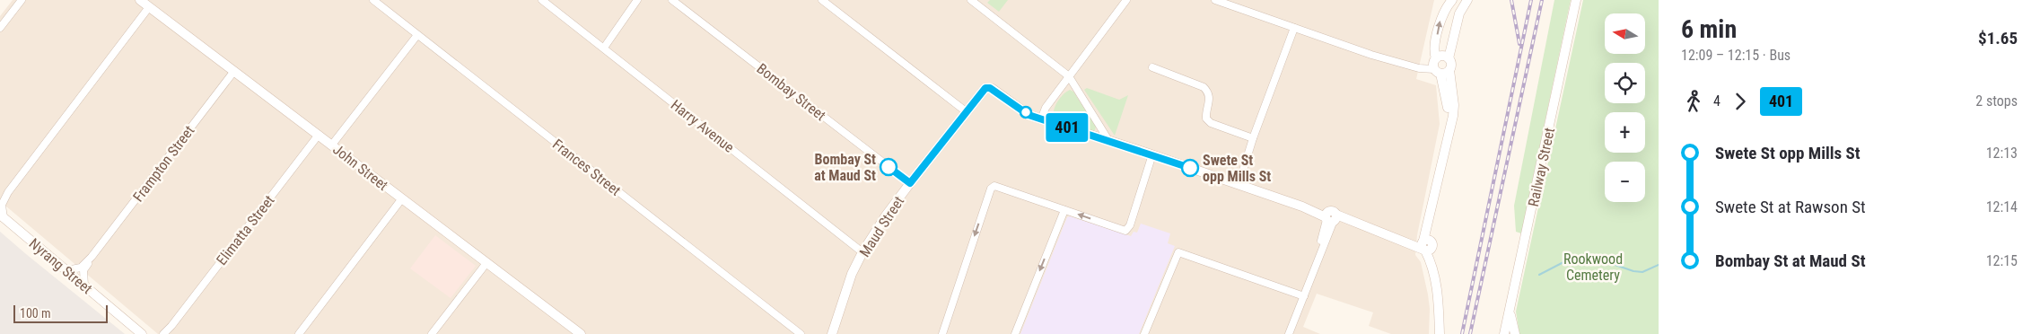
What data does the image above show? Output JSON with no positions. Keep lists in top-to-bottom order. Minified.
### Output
{"streets":{"street":["Bombay Street","Harry Avenue","Frampton Street","John Street","Frances Street","Railway Street","Maud Street","Elimatta Street","Nyrang Street"]},"crossings":[["Bombay Street","Maud Street"],["Harry Avenue","Maud Street"],["Frampton Street","John Street"],["Frampton Street","Nyrang Street"],["John Street","Elimatta Street"]],"parks":["Rookwood Cemetery"],"places":["Bombay St at Maud St","Swete St opp Mills St"],"lines":["bus line 401"],"scale_bar":"100 m","north":"left","page":{"on_map":"401","heading":["6 min","12:09 – 12:15 · Bus","$1.65"],"map_buttons":["+","−"],"legs":["4","401","2 stops"],"list":[{"name":"Swete St opp Mills St","value":"12:13"},{"name":"Swete St at Rawson St","value":"12:14"},{"name":"Bombay St at Maud St","value":"12:15"}],"scale":"100 m"}}
